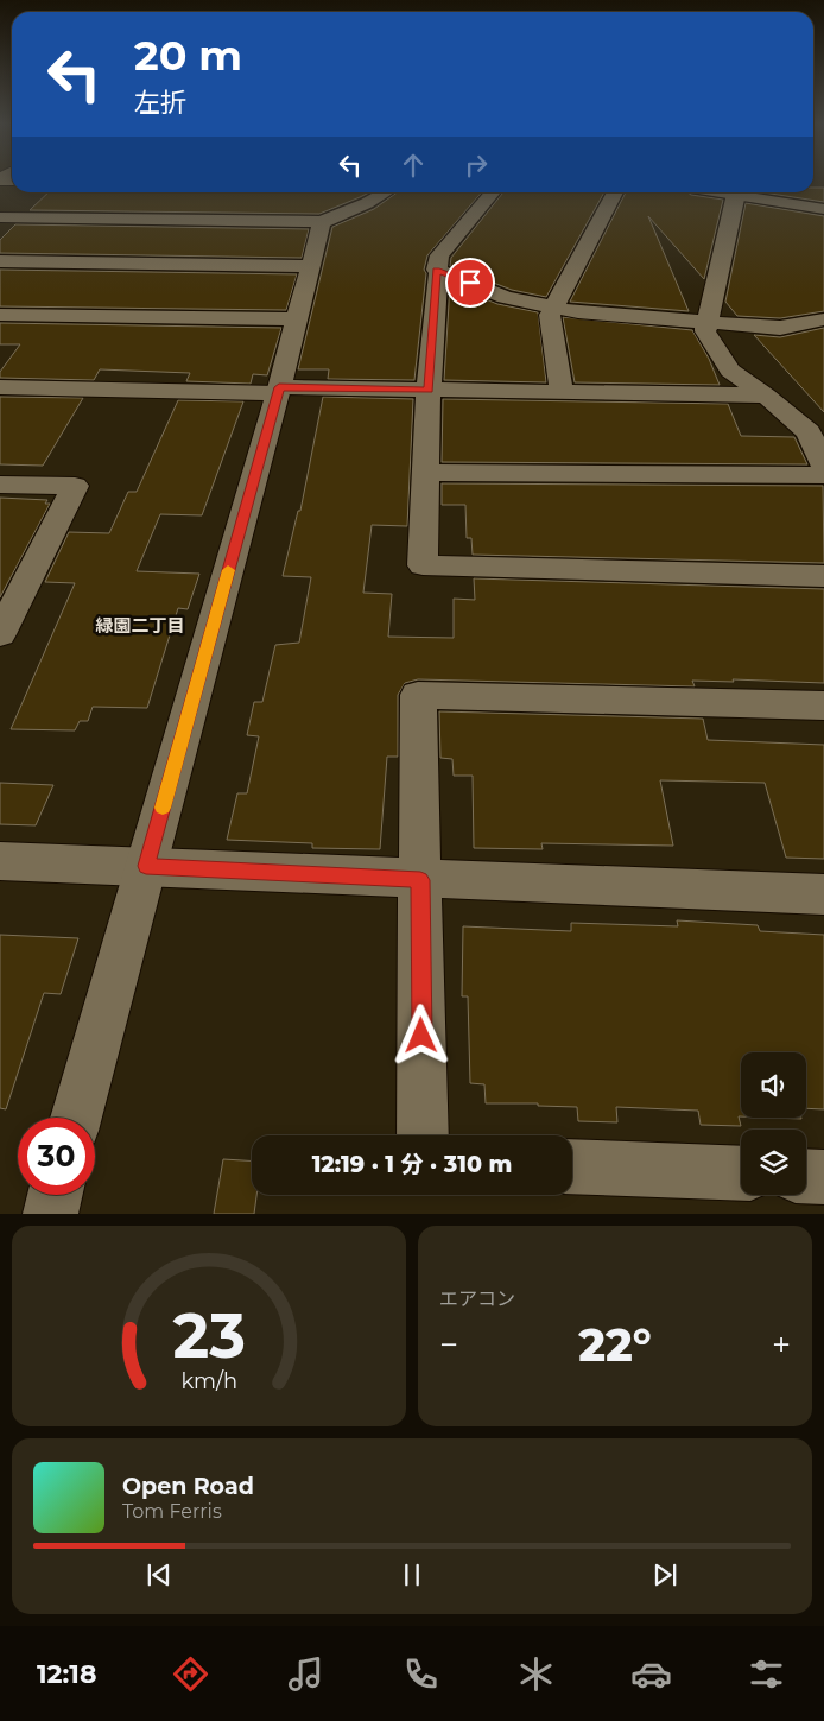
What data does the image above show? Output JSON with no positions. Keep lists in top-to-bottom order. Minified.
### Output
{"districts":["緑園二丁目"],"page":{"turn":["20 m","左折"],"limit":"30","trip":"12:19 · 1 分 · 310 m","tile":"エアコン","heat":["−","22°","+"],"song":["Open Road","Tom Ferris"],"tabs":"12:18","gauge":["23","km/h"]}}
